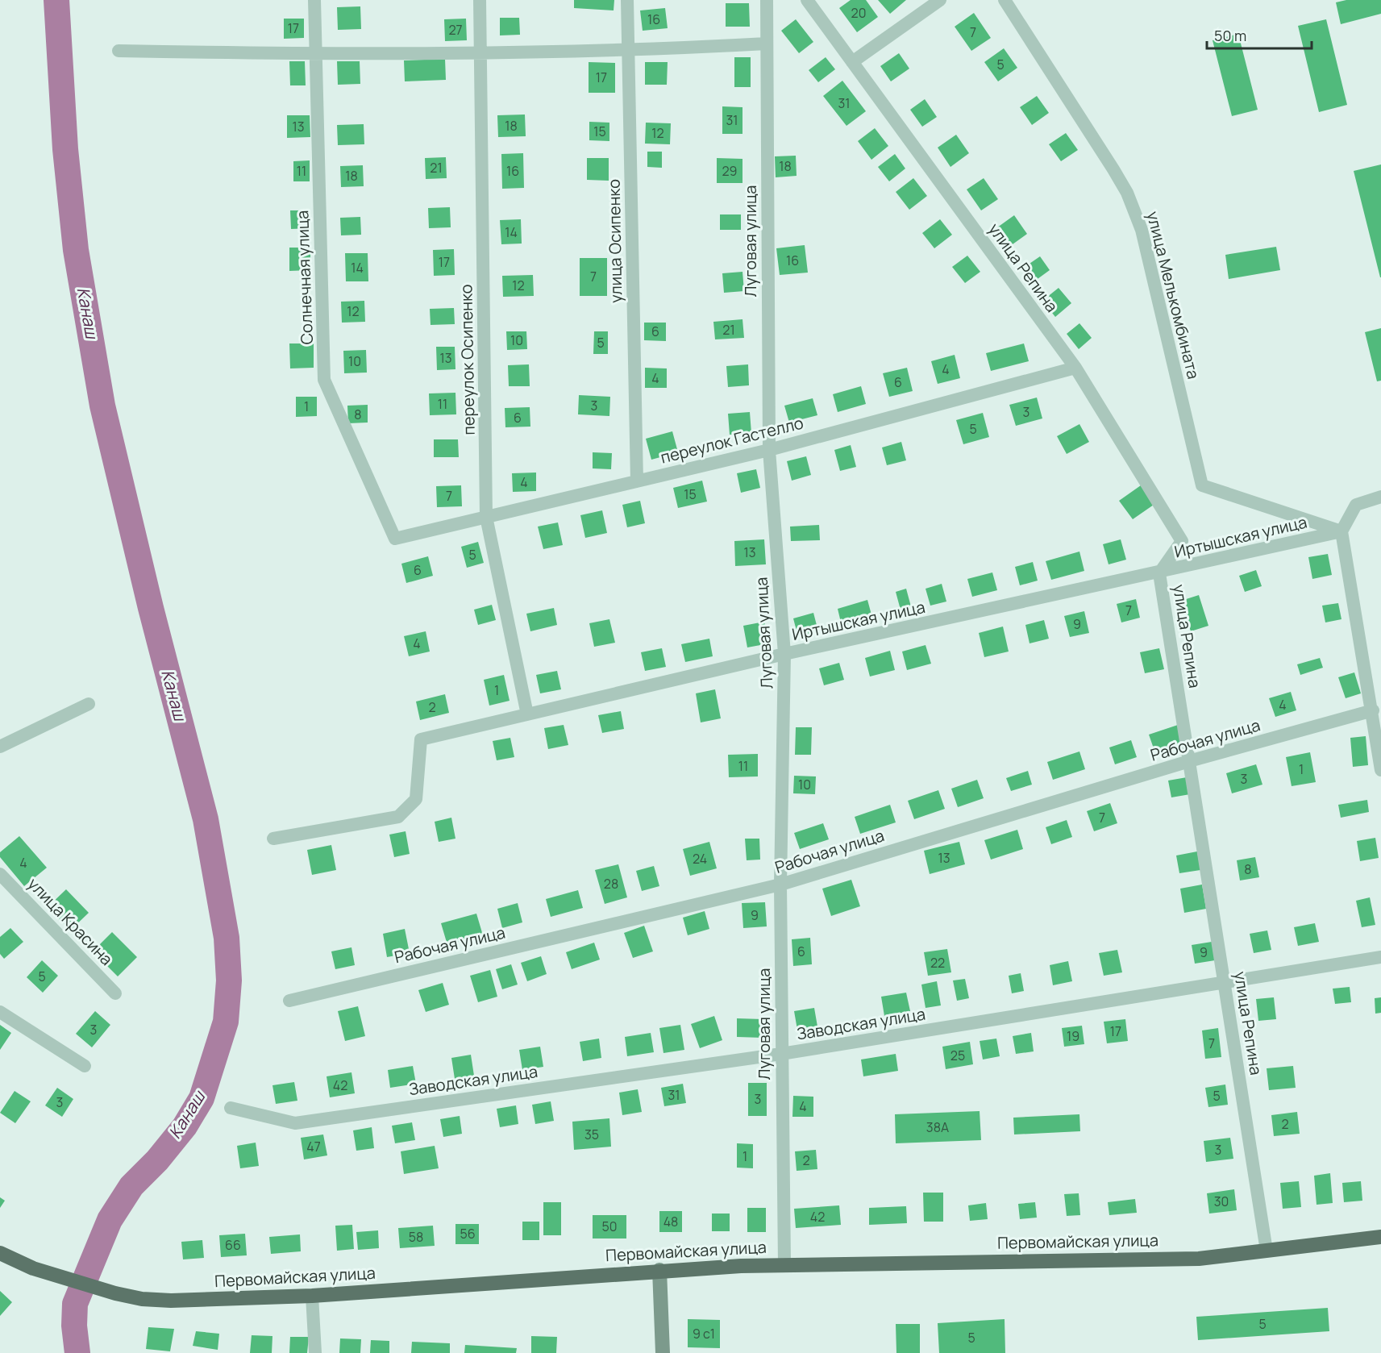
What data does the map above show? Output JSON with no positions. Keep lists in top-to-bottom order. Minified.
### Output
{"streets":{"main road":["Первомайская улица"],"street":["улица Осипенко","Луговая улица","улица Репина","Солнечная улица","улица Мелькомбината","переулок Осипенко","переулок Гастелло","Иртышская улица","Рабочая улица","улица Красина","Заводская улица"]},"crossings":[["улица Осипенко","переулок Гастелло"],["Луговая улица","переулок Гастелло"],["Луговая улица","Иртышская улица"],["Луговая улица","Рабочая улица"],["Луговая улица","Заводская улица"],["Луговая улица","Первомайская улица"],["улица Репина","переулок Гастелло"],["улица Репина","Иртышская улица"],["улица Репина","Рабочая улица"],["улица Репина","Заводская улица"],["улица Репина","Первомайская улица"],["Солнечная улица","переулок Гастелло"],["улица Мелькомбината","Иртышская улица"],["переулок Осипенко","переулок Гастелло"],["переулок Осипенко","Иртышская улица"]],"water":["Канаш"],"house_numbers":["20","16","17","27","7","5","17","31","31","18","13","15","12","18","21","11","16","29","18","14","16","17","14","7","12","12","21","6","10","5","13","10","4","4","6","11","3","1","3","8","6","5","4","15","7","13","5","6","7","9","4","1","4","2","11","1","3","10","7","13","24","4","8","28","9","6","9","22","5","3","17","19","7","25","42","31","5","3","3","4","2","38А","35","47","3","1","2","30","42","48","50","56","58","66","5","9 с1","5"],"scale_bar":"50 m"}
